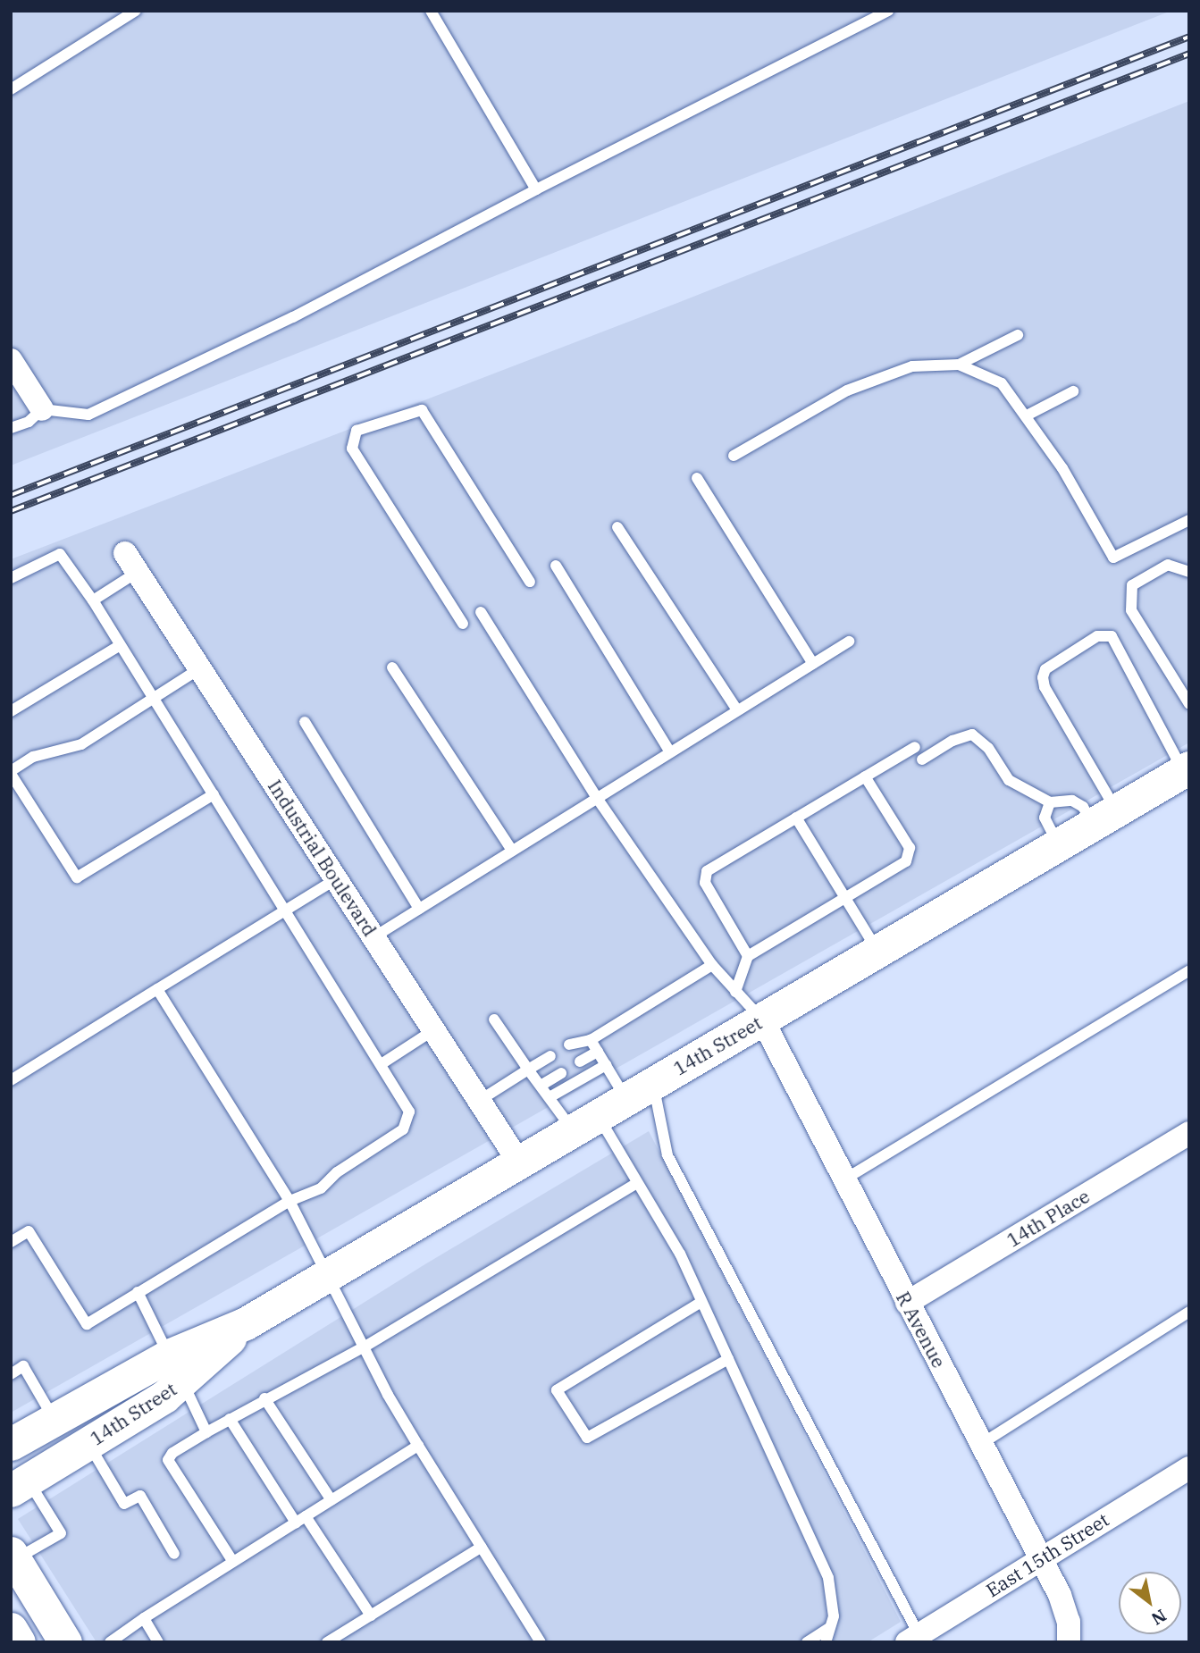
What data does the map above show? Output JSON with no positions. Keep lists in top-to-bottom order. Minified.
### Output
{"streets":{"main road":["14th Street"],"street":["Industrial Boulevard","14th Place","R Avenue","East 15th Street"]},"crossings":[["Industrial Boulevard","14th Street"],["14th Street","R Avenue"],["14th Place","R Avenue"],["R Avenue","East 15th Street"]],"north":"bottom right"}
